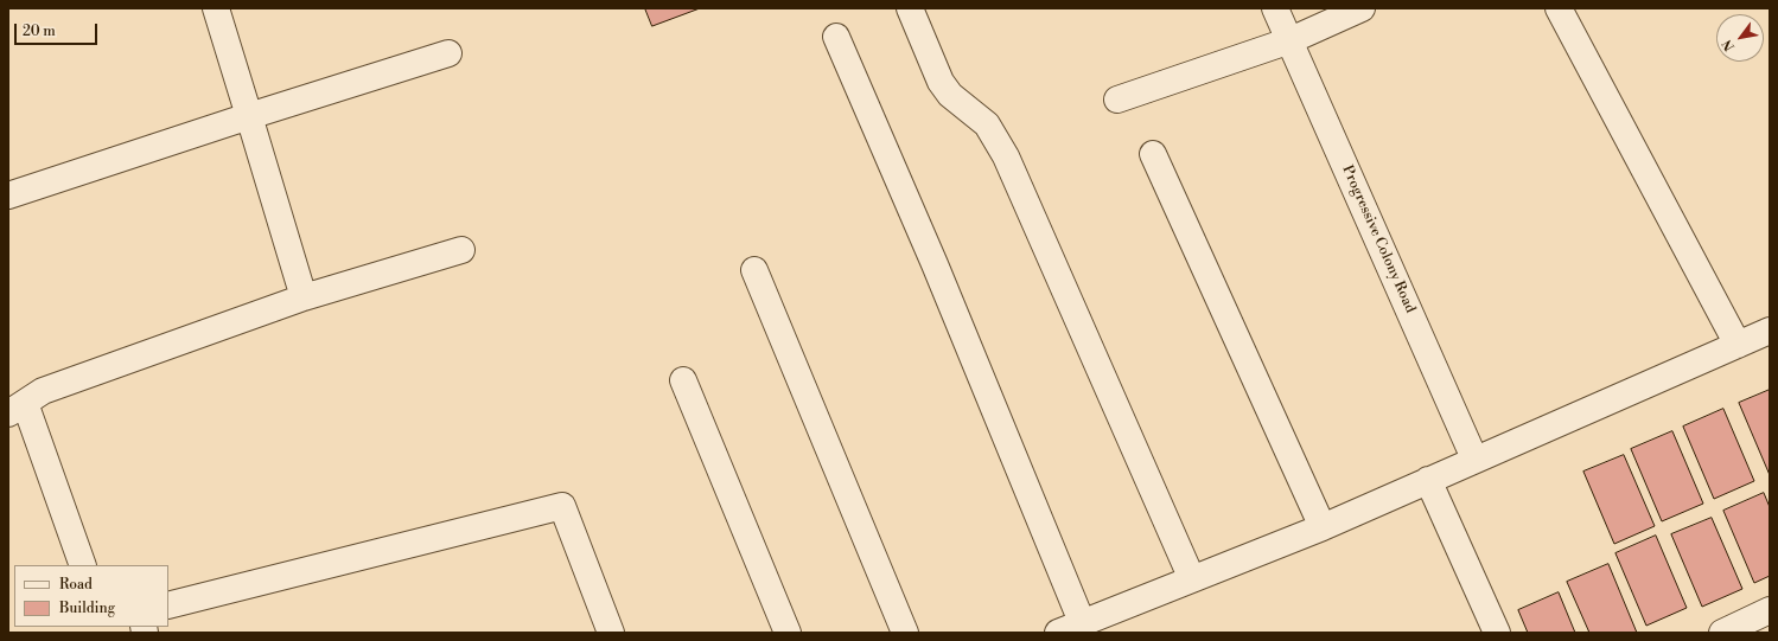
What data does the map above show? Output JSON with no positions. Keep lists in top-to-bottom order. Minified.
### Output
{"streets":{"street":["Progressive Colony Road"]},"legend":["Road","Building"],"scale_bar":"20 m","north":"bottom left"}
